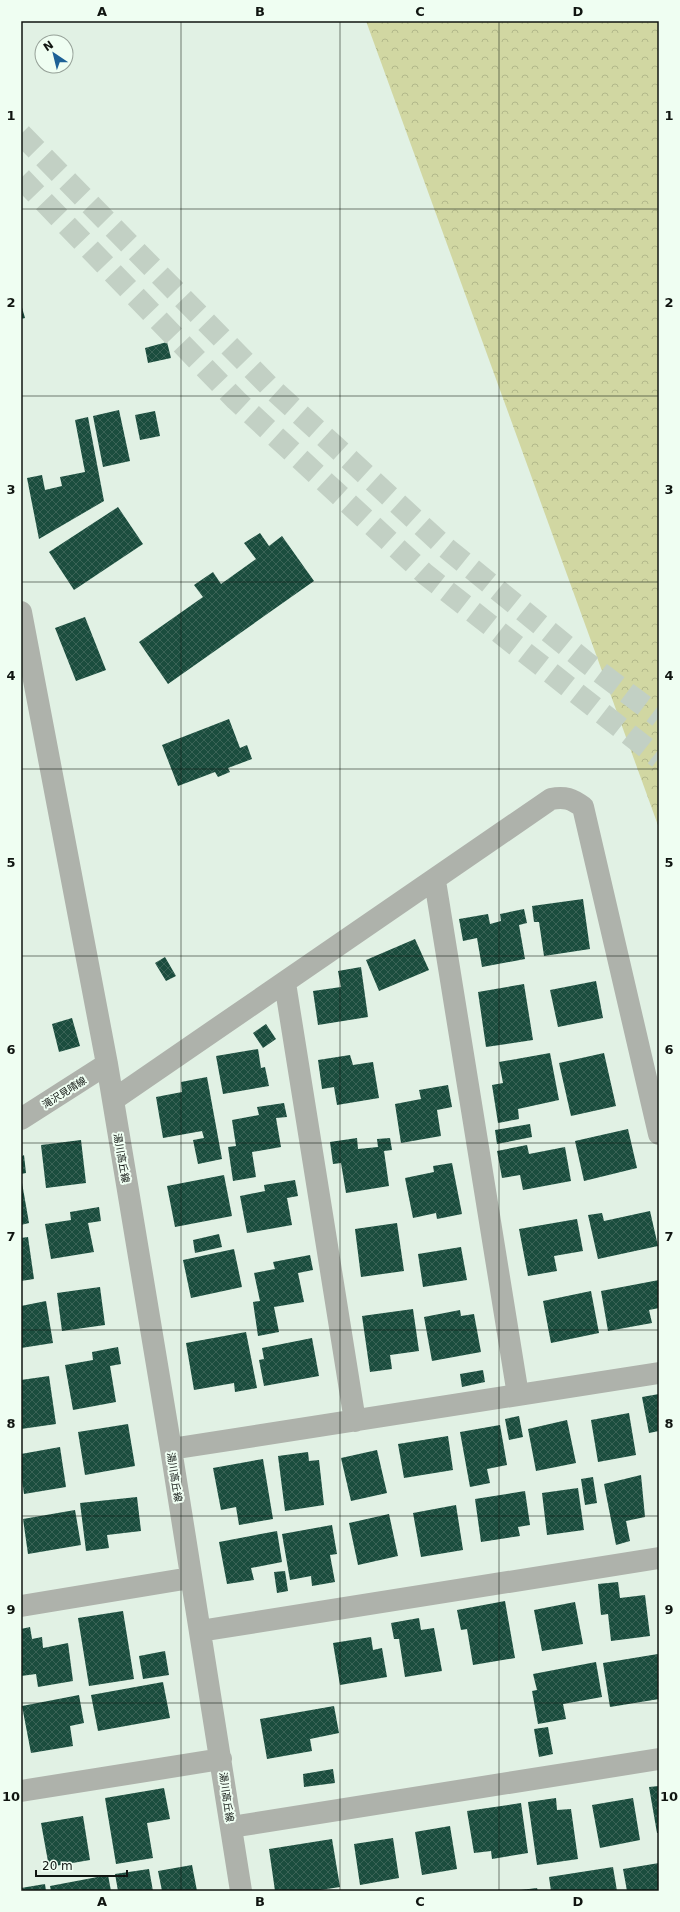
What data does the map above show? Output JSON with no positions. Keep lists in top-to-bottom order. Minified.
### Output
{"streets":{"street":["滝沢見晴線","湯川高丘線"]},"crossings":[["滝沢見晴線","湯川高丘線"]],"scale_bar":"20 m","north":"top left","grid":{"columns":["A","B","C","D"],"rows":["1","2","3","4","5","6","7","8","9","10"]}}
